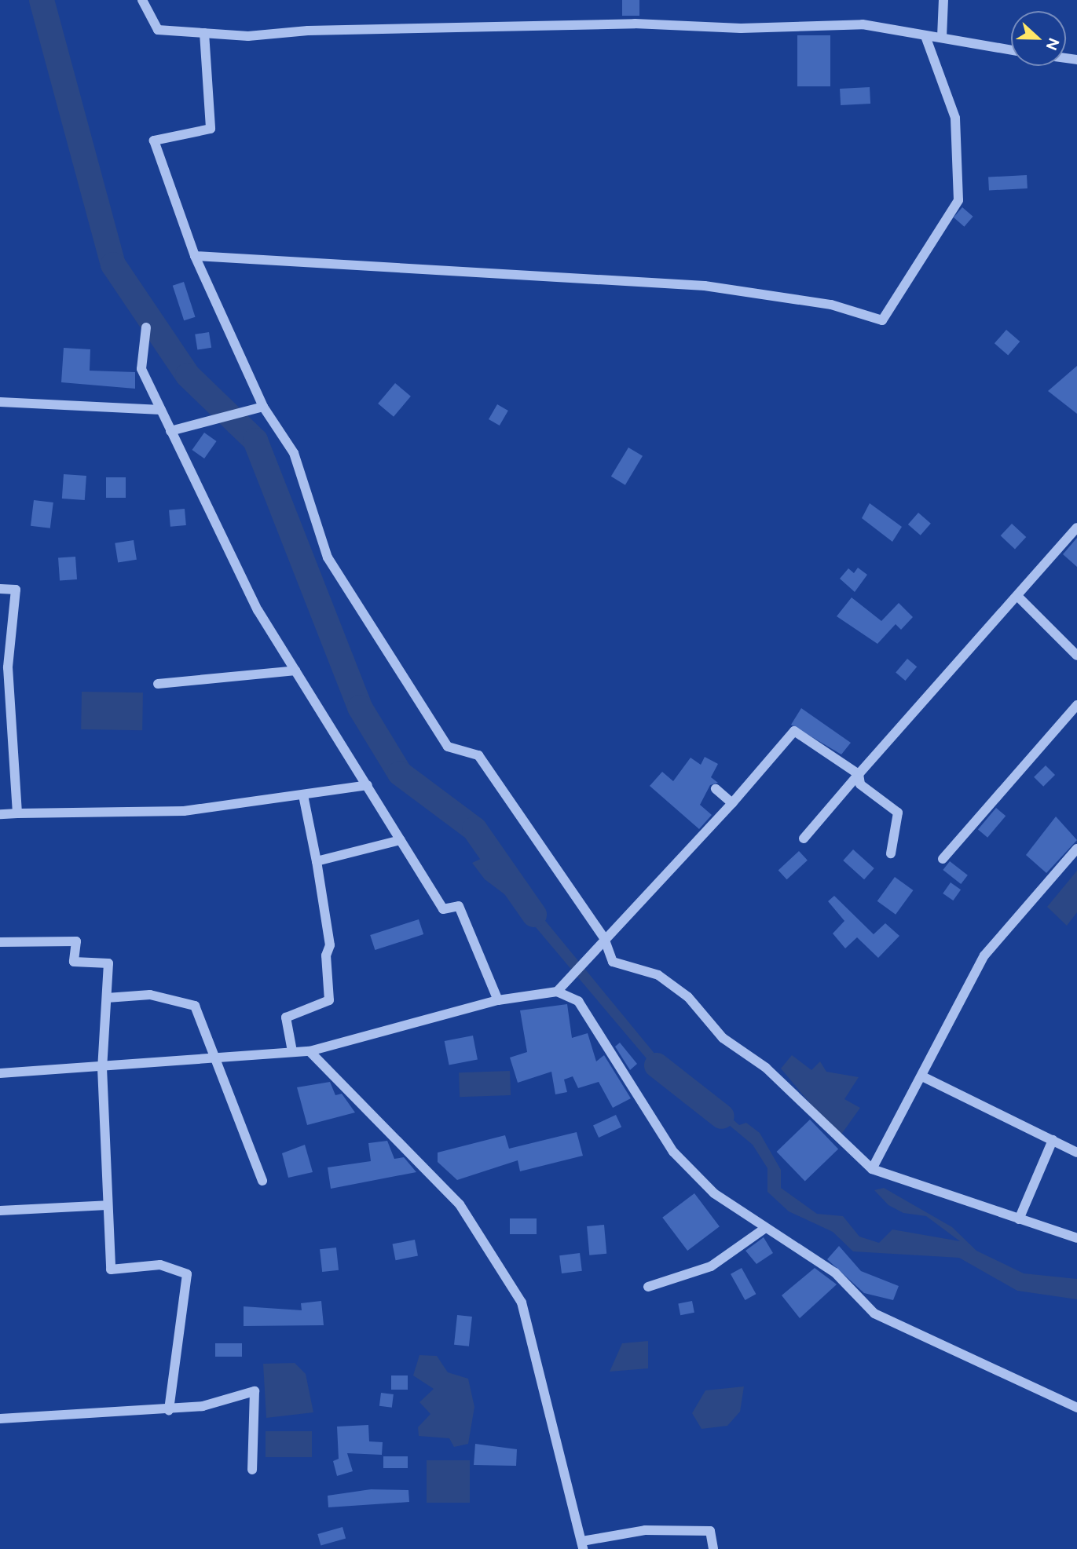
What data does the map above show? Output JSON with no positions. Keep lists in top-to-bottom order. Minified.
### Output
{"north":"right"}
